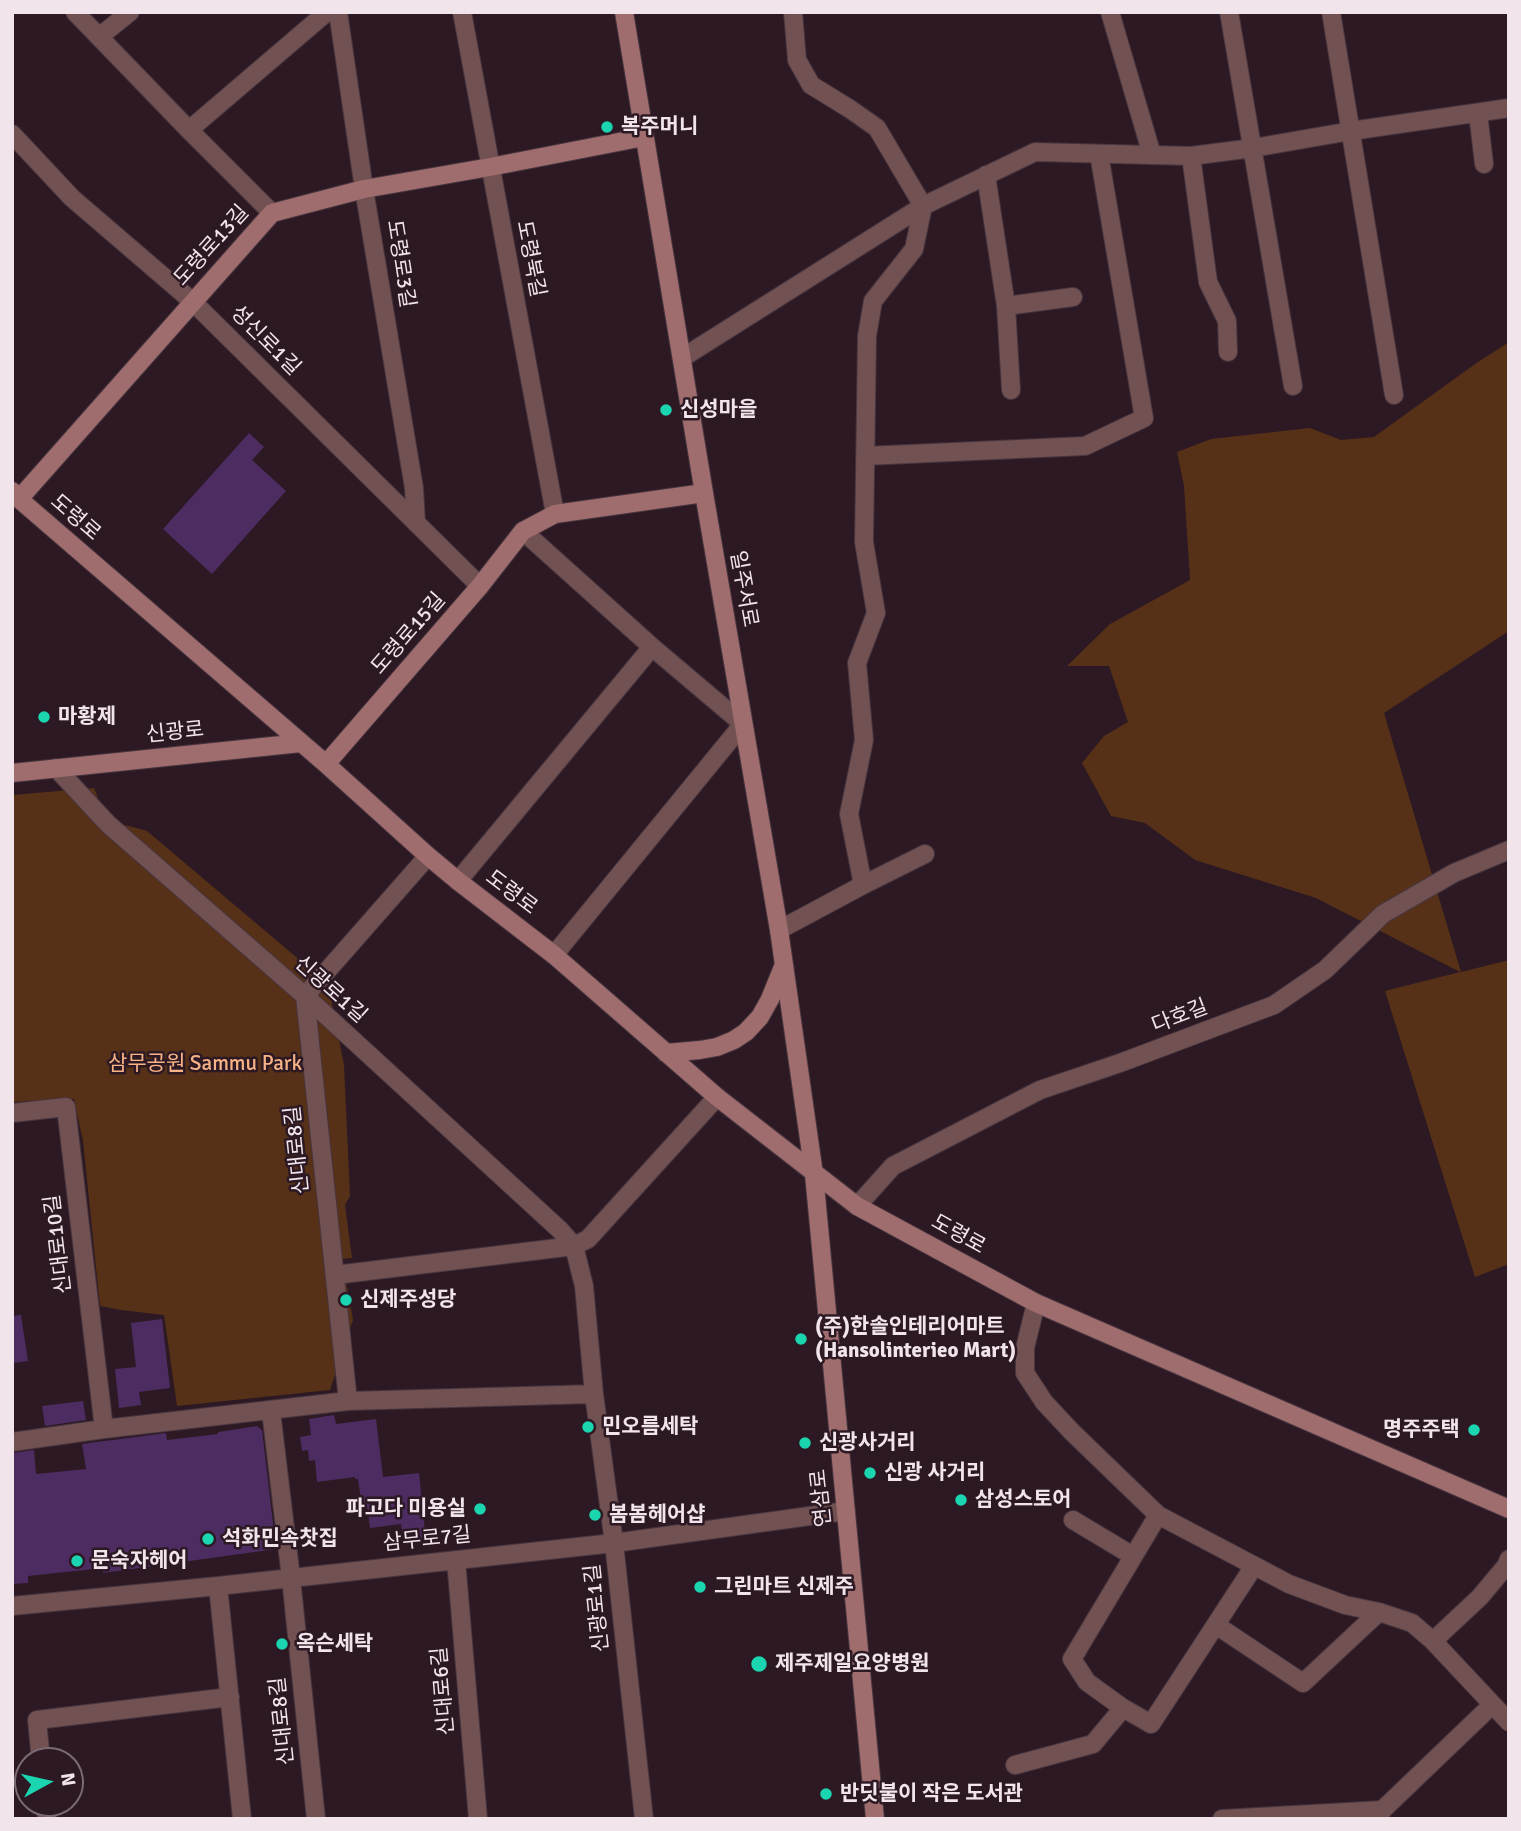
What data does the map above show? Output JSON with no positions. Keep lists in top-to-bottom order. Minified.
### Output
{"streets":{"main road":["도령로13길","도령로","일주서로","도령로15길","신광로","연삼로"],"street":["도령북길","도령로3길","성신로1길","신광로1길","다호길","신대로8길","신대로10길","삼무로7길","신대로6길"]},"crossings":[["도령로13길","도령북길"],["도령로13길","도령로3길"],["도령로13길","성신로1길"],["도령로13길","도령로"],["도령로13길","일주서로"],["도령북길","도령로15길"],["도령로3길","성신로1길"],["성신로1길","도령로15길"],["도령로","일주서로"],["도령로","도령로15길"],["도령로","신광로"],["도령로","다호길"],["도령로","연삼로"],["일주서로","도령로15길"],["일주서로","연삼로"],["신광로","신광로1길"],["신광로1길","신대로8길"],["신광로1길","삼무로7길"],["신대로8길","삼무로7길"],["연삼로","삼무로7길"],["삼무로7길","신대로6길"]],"parks":["삼무공원 Sammu Park"],"places":["복주머니","신성마을","마황제","신제주성당","(주)한솔인테리어마트 (Hansolinterieo Mart)","민오름세탁","명주주택","신광사거리","신광 사거리","삼성스토어","파고다 미용실","봄봄헤어샵","석화민속찻집","문숙자헤어","그린마트 신제주","옥슨세탁","제주제일요양병원","반딧불이 작은 도서관"],"north":"right"}
